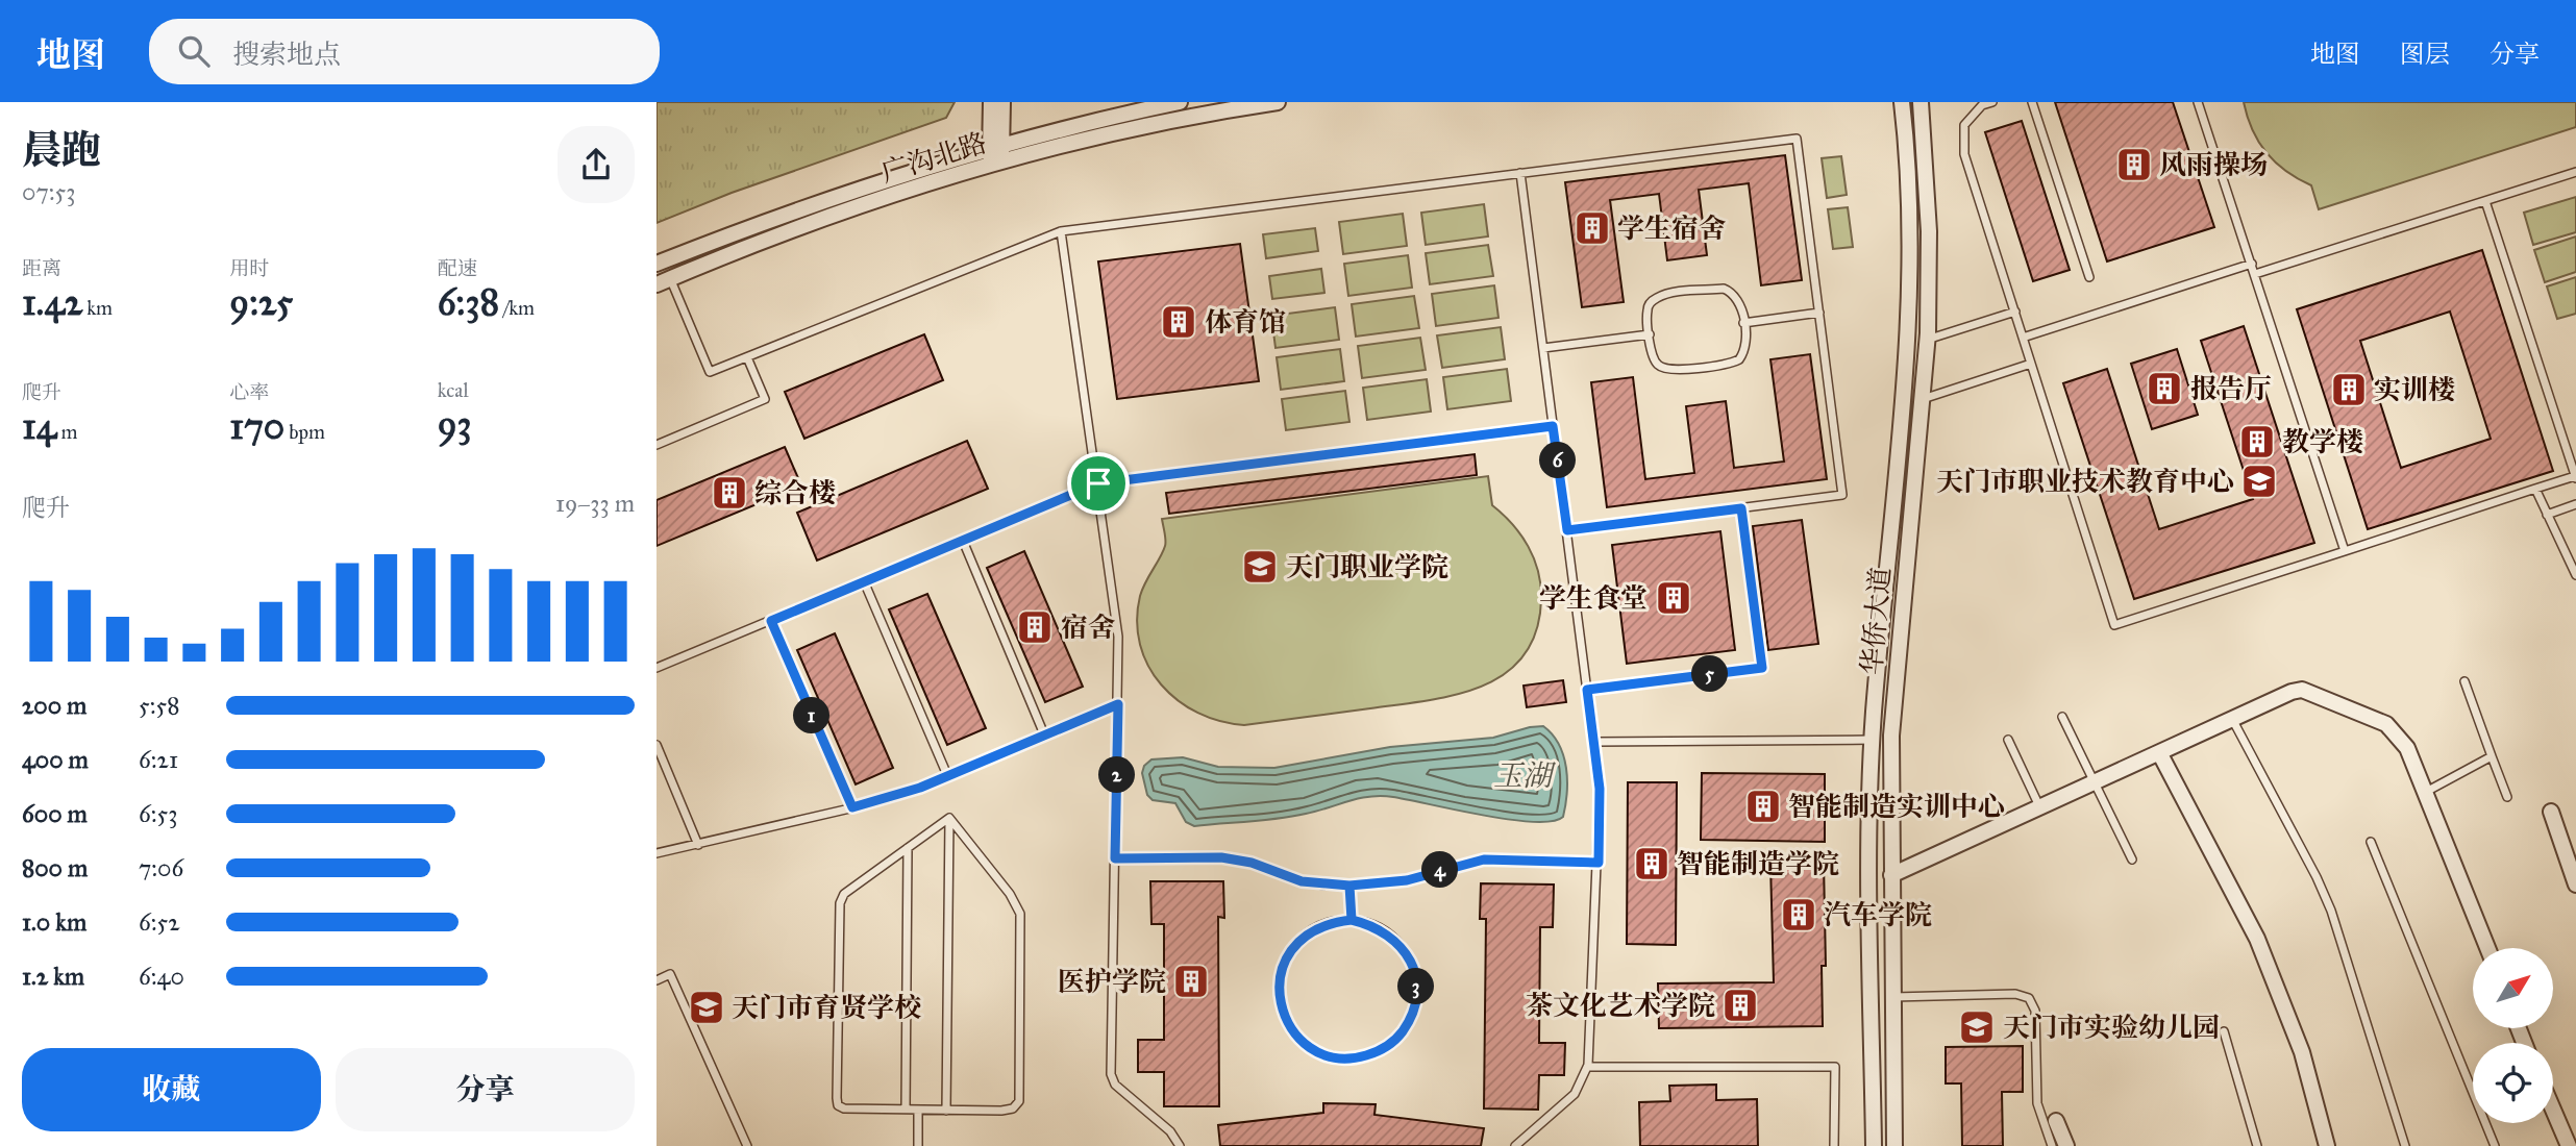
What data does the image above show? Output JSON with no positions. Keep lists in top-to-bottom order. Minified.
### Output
{"streets":{"street":["广沟北路","华侨大道"]},"water":["玉湖"],"places":{"building":["风雨操场","学生宿舍","体育馆","报告厅","实训楼","教学楼","综合楼","学生食堂","宿舍","智能制造实训中心","智能制造学院","汽车学院","医护学院","茶文化艺术学院"],"school or university":["天门市职业技术教育中心","天门职业学院","天门市育贤学校","天门市实验幼儿园"]},"north":"top right","page":{"header":"地图","search":"搜索地点","nav":["地图","图层","分享"],"heading":["晨跑","07:53"],"stats":[["距离","1.42 km"],["用时","9:25"],["配速","6:38 /km"],["爬升","14 m"],["心率","170 bpm"],["kcal","93"]],"pins":["6","5","1","2","4","3"],"chart":["爬升","19–33 m"],"list":[{"name":"200 m","note":"5:58"},{"name":"400 m","note":"6:21"},{"name":"600 m","note":"6:53"},{"name":"800 m","note":"7:06"},{"name":"1.0 km","note":"6:52"},{"name":"1.2 km","note":"6:40"}],"buttons":["收藏","分享"]}}
